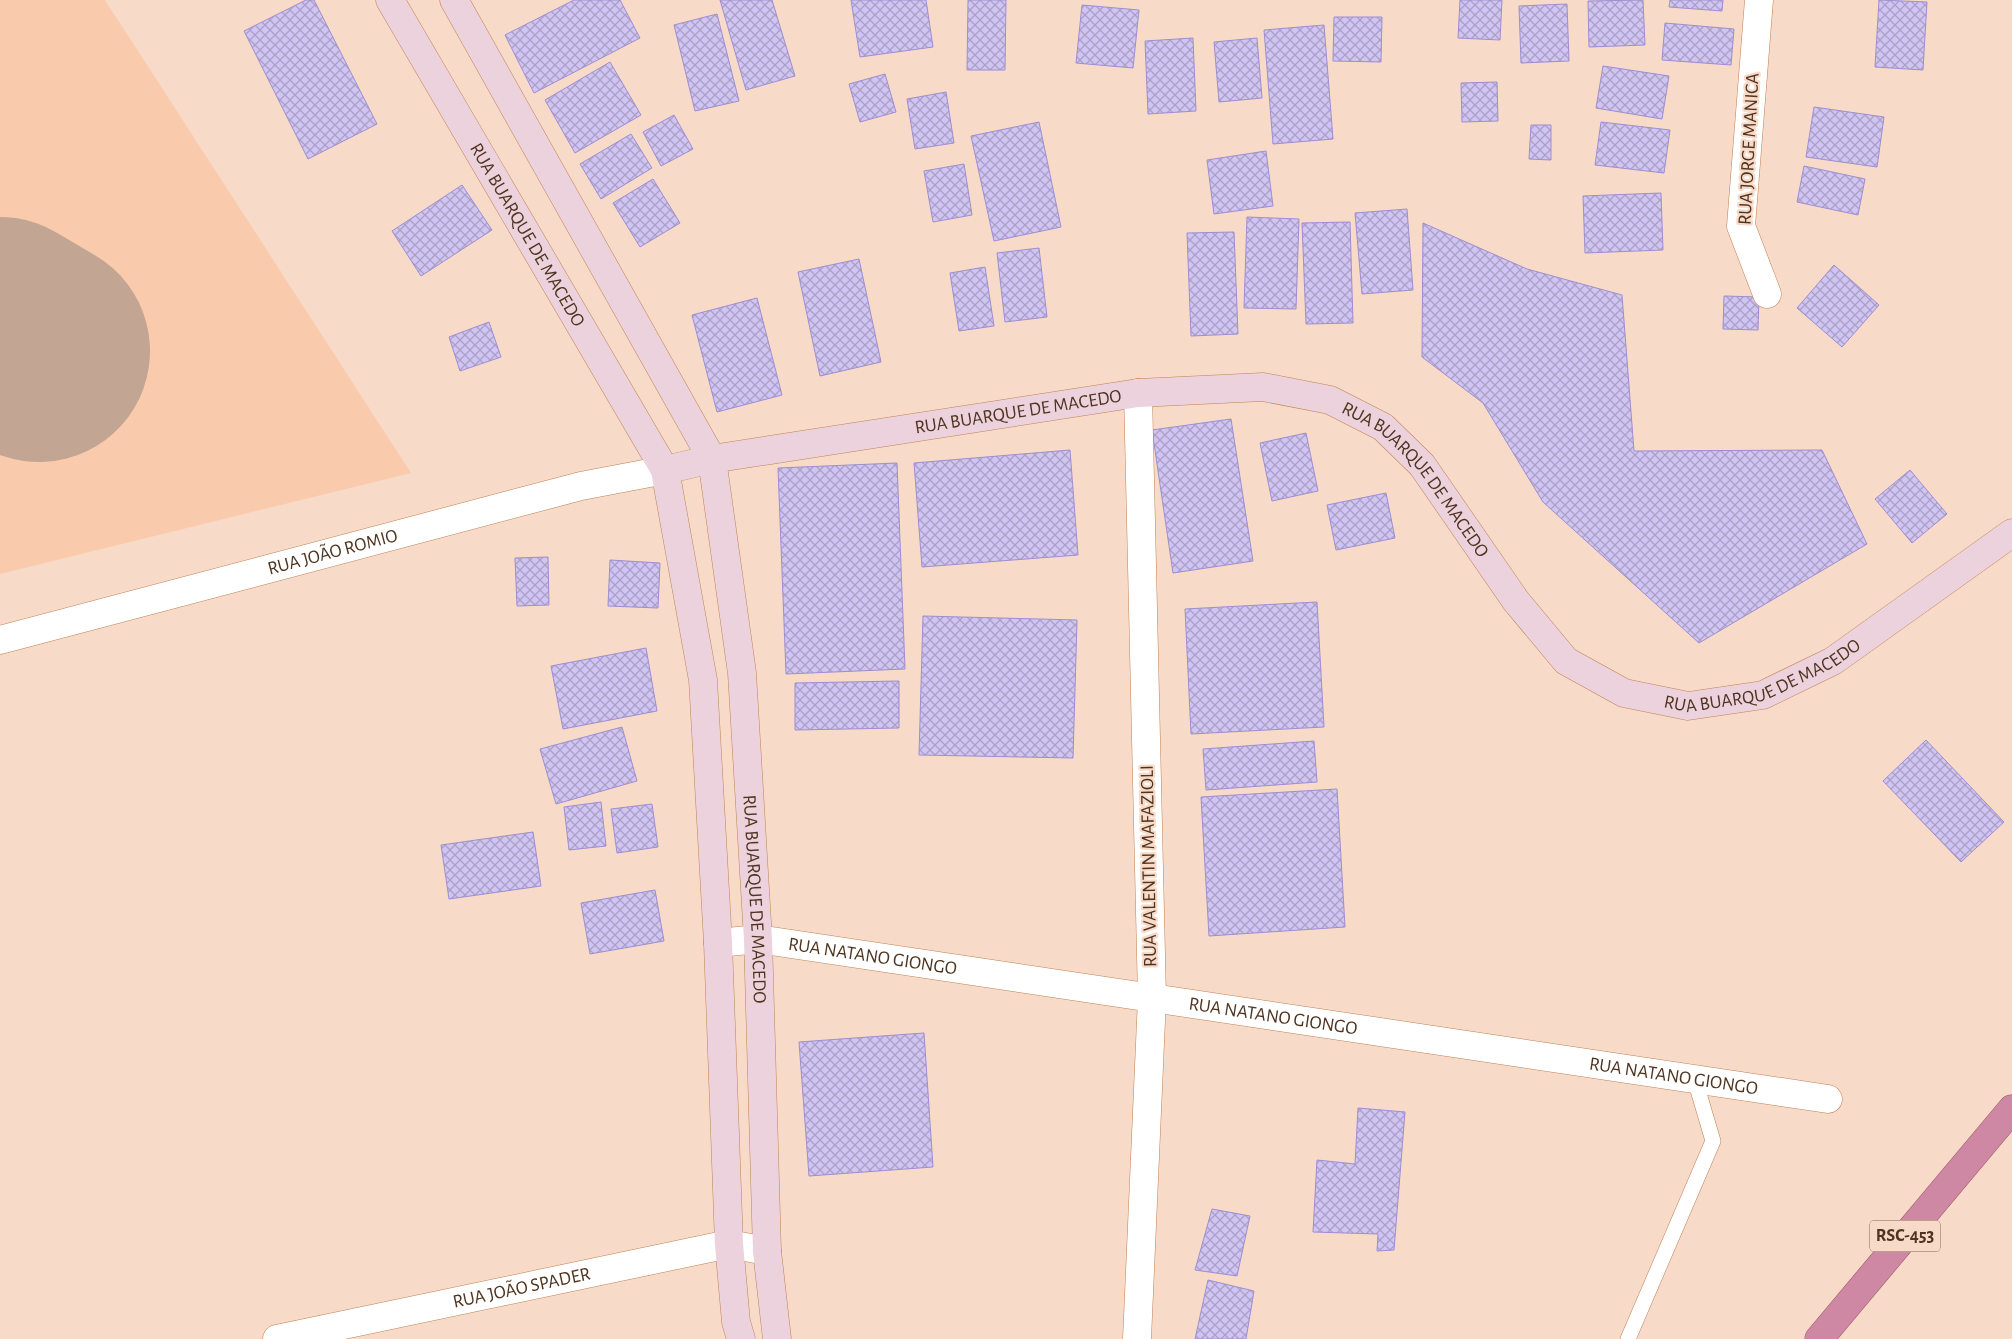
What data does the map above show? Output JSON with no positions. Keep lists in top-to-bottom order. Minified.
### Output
{"streets":{"highway":["RSC-453"],"main road":["RUA BUARQUE DE MACEDO"],"street":["RUA JORGE MANICA","RUA JOÃO ROMIO","RUA VALENTIN MAFAZIOLI","RUA NATANO GIONGO","RUA JOÃO SPADER"]},"crossings":[["RUA BUARQUE DE MACEDO","RUA JOÃO ROMIO"],["RUA BUARQUE DE MACEDO","RUA VALENTIN MAFAZIOLI"],["RUA BUARQUE DE MACEDO","RUA NATANO GIONGO"],["RUA BUARQUE DE MACEDO","RUA JOÃO SPADER"],["RUA VALENTIN MAFAZIOLI","RUA NATANO GIONGO"]]}
